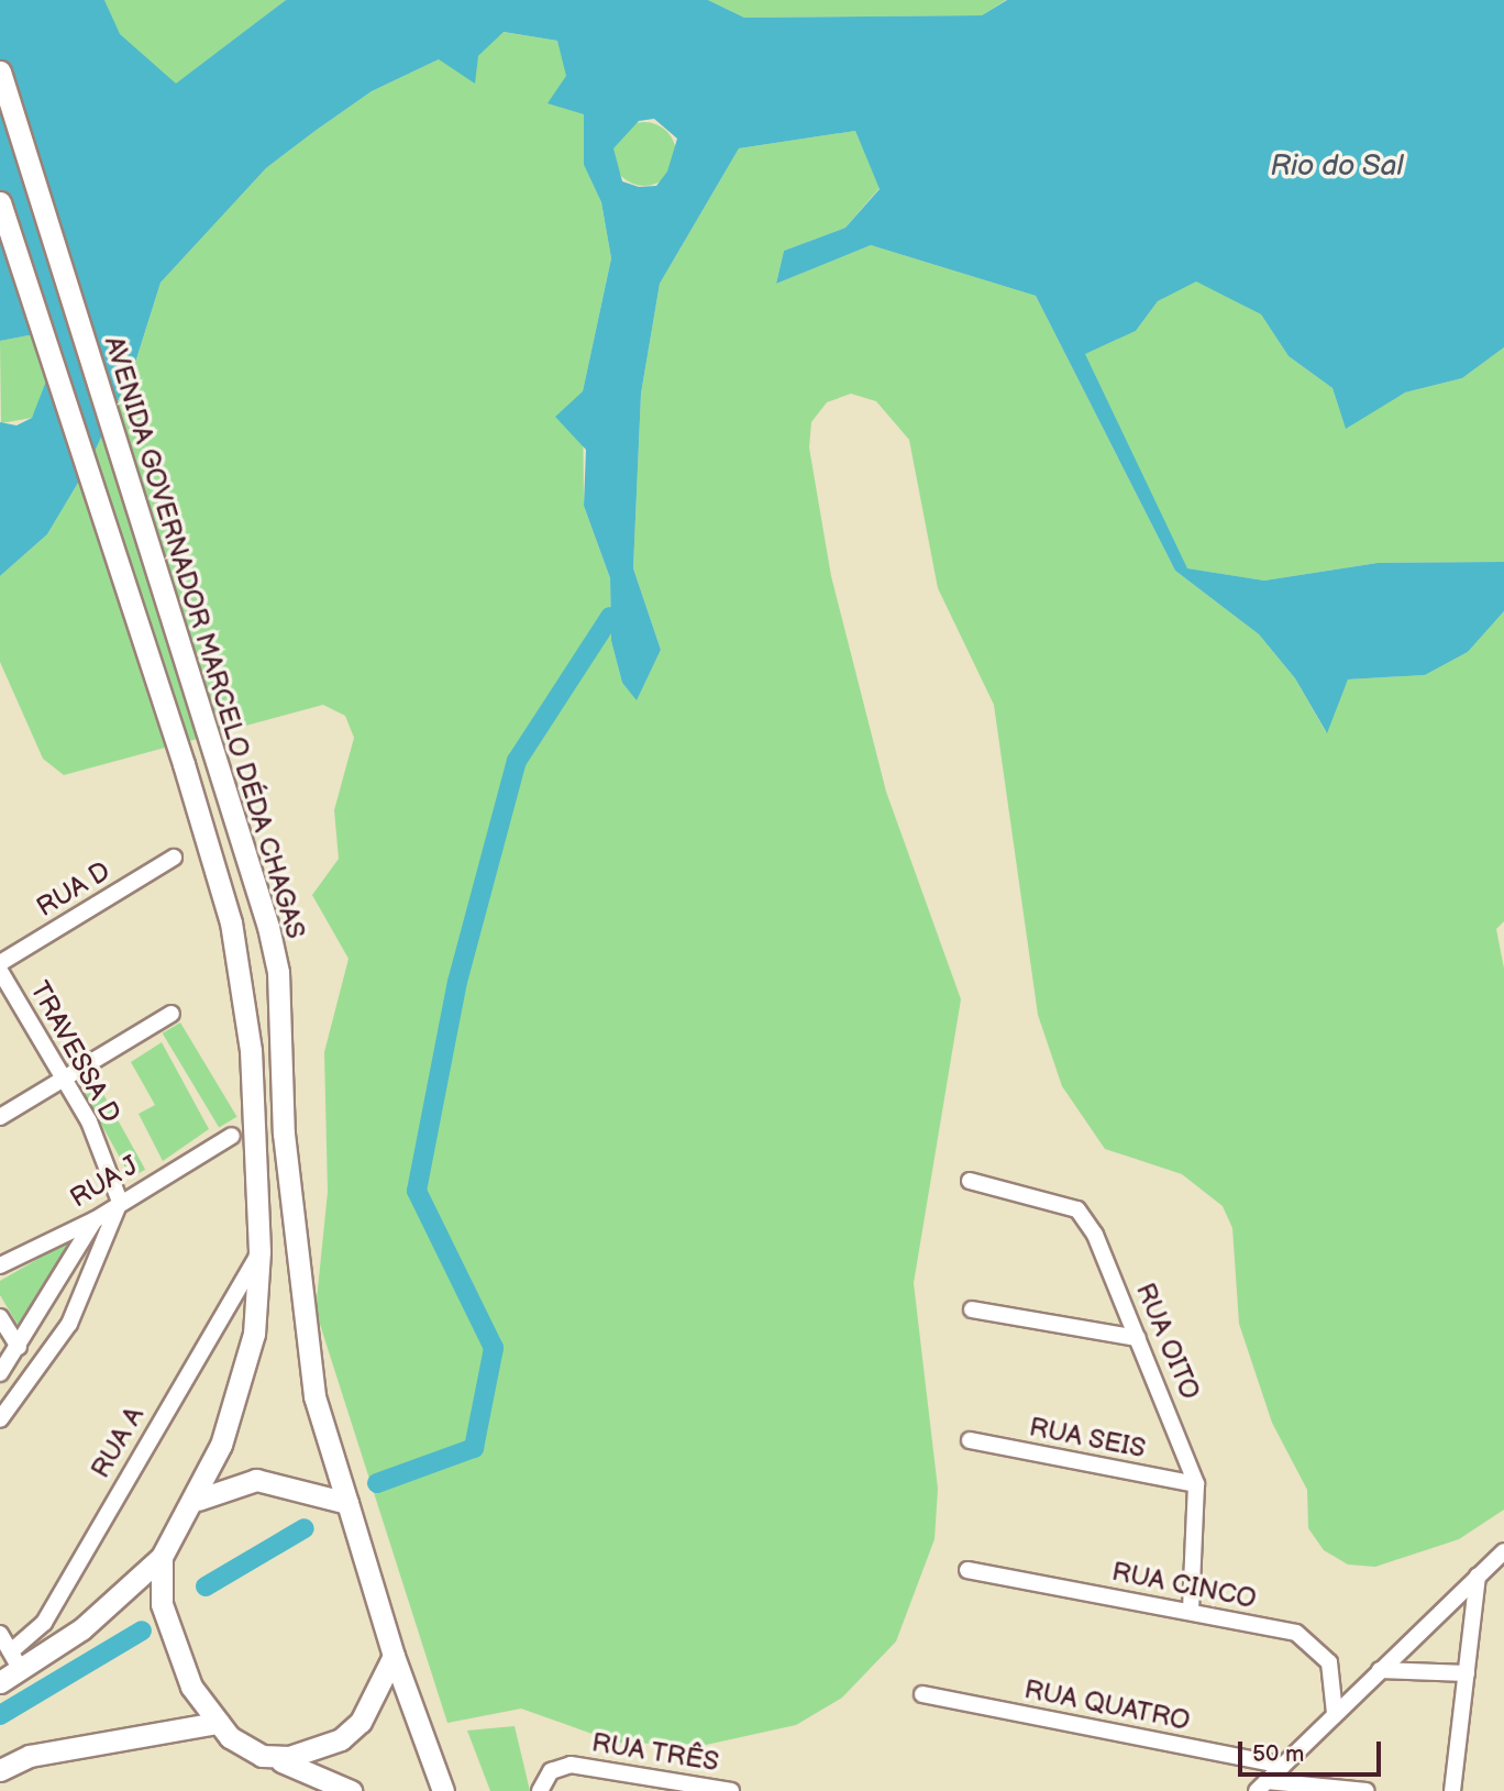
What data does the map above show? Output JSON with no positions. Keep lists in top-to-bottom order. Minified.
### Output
{"streets":{"main road":["AVENIDA GOVERNADOR MARCELO DÉDA CHAGAS"],"street":["RUA D","TRAVESSA D","RUA J","RUA OITO","RUA SEIS","RUA A","RUA CINCO","RUA QUATRO","RUA TRÊS"]},"crossings":[["TRAVESSA D","RUA J"],["RUA OITO","RUA SEIS"],["RUA OITO","RUA CINCO"]],"water":["Rio do Sal"],"scale_bar":"50 m"}
